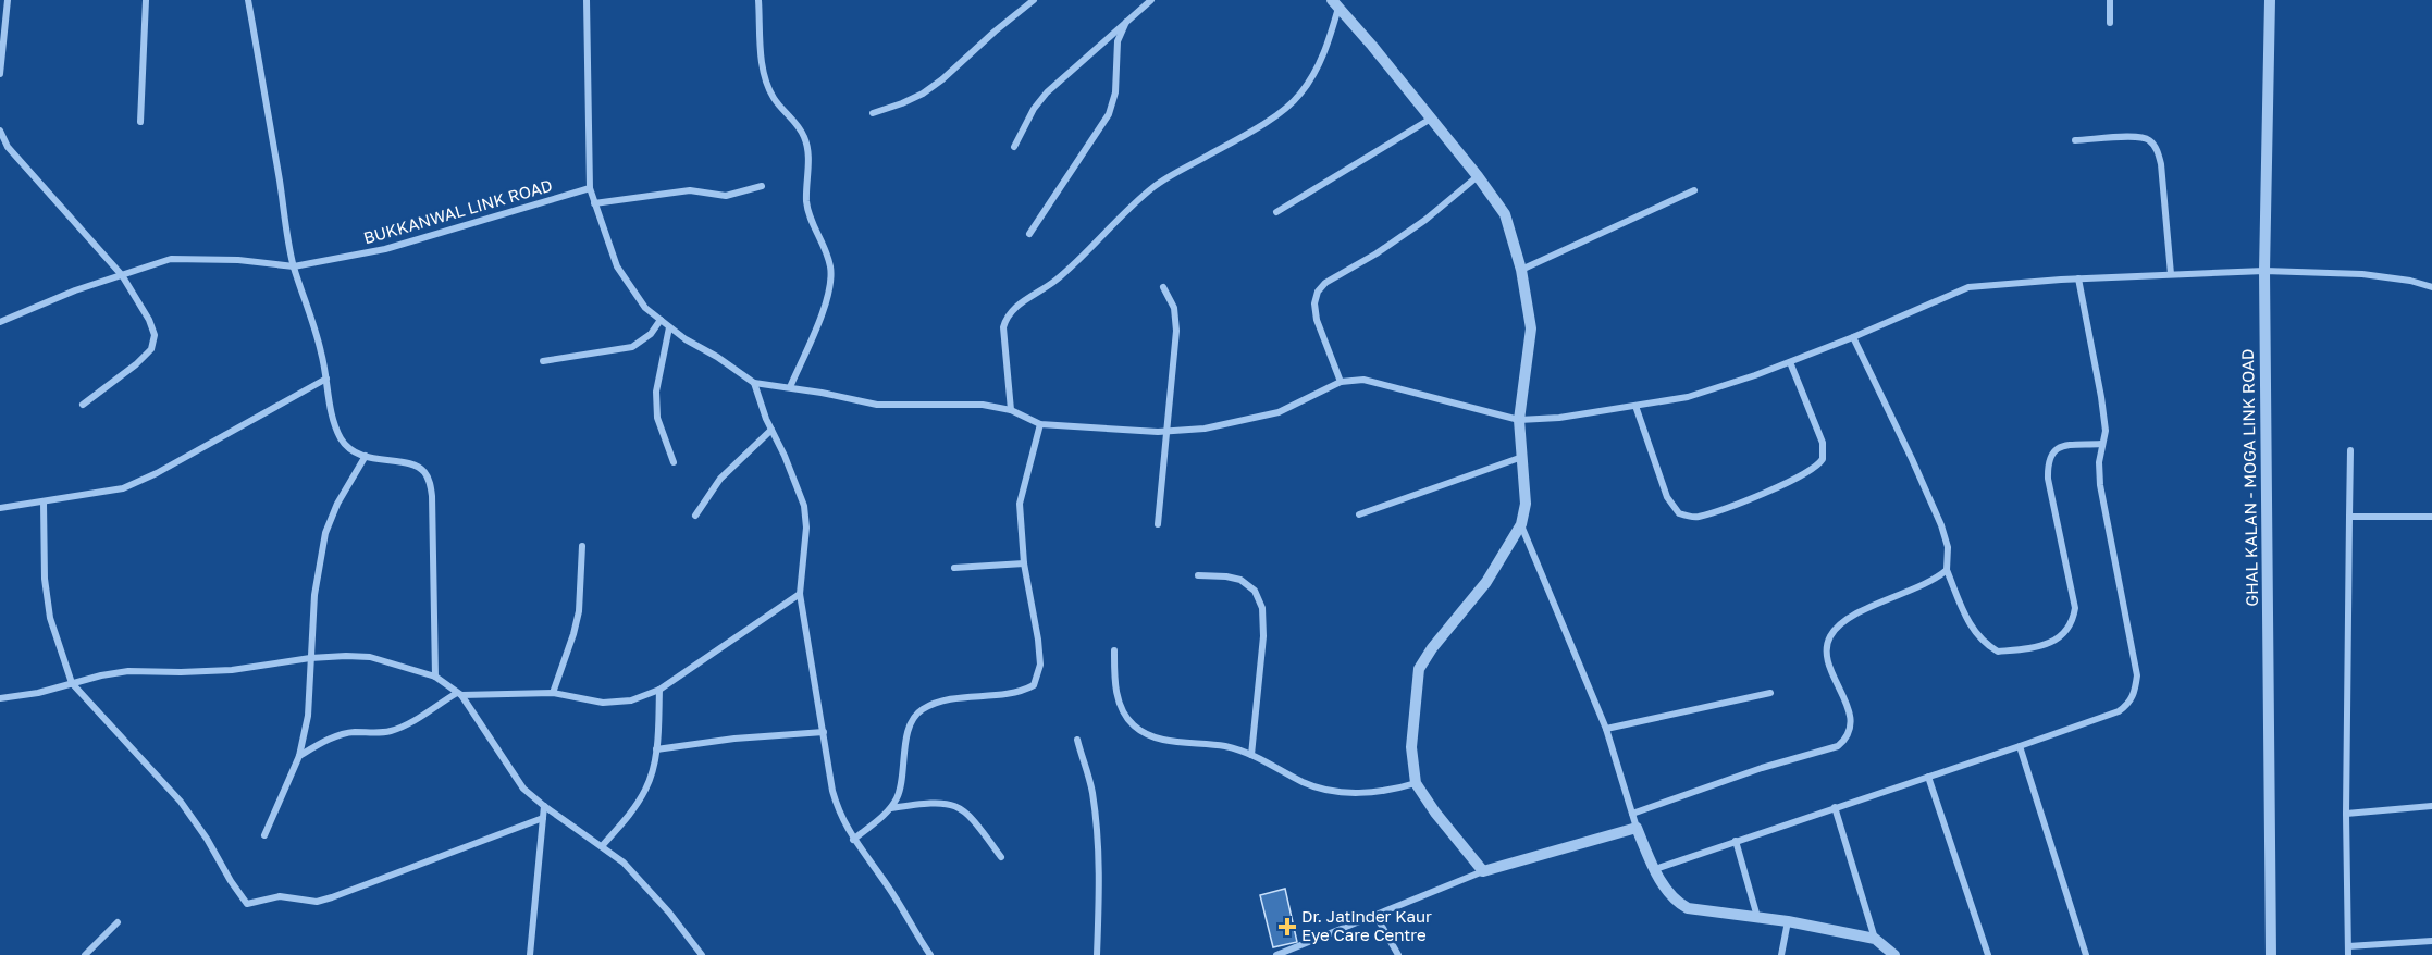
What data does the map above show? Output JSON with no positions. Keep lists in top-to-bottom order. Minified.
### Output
{"streets":{"street":["BUKKANWAL LINK ROAD","GHAL KALAN - MOGA LINK ROAD"]},"places":{"health":["Dr. Jatinder Kaur Eye Care Centre"]}}
